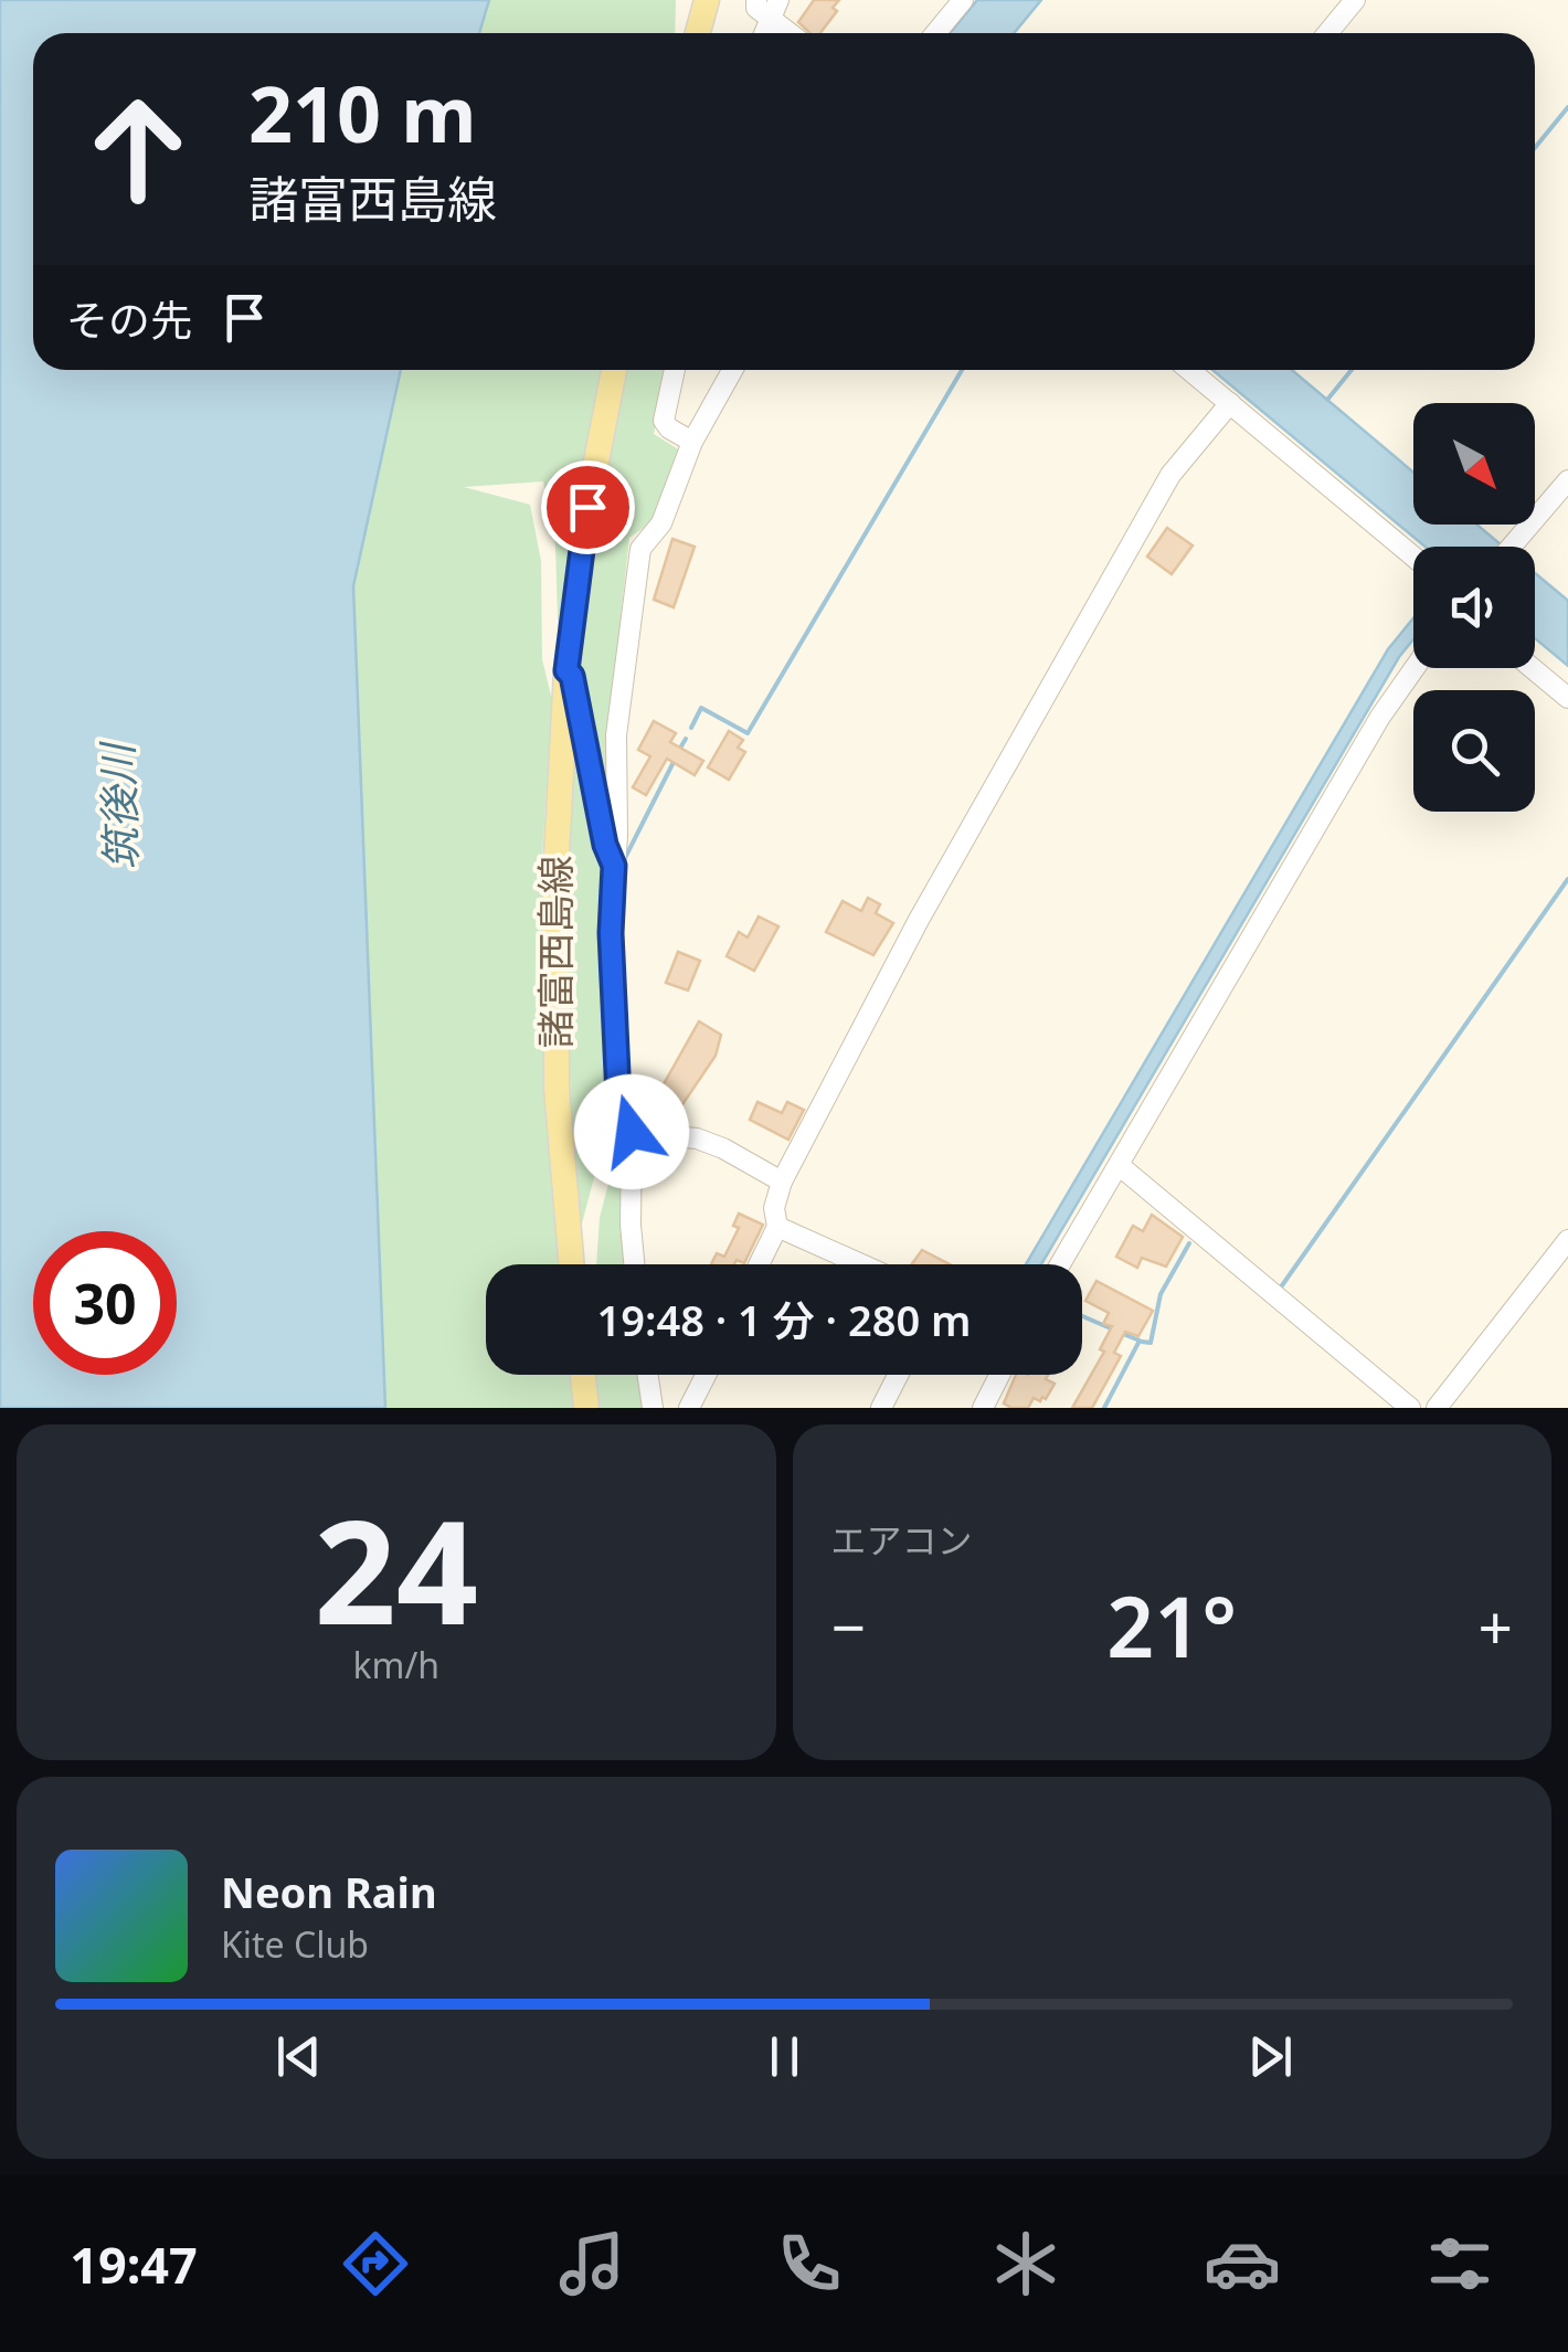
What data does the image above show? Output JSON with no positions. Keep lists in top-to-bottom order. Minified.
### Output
{"streets":{"main road":["諸富西島線"]},"water":["筑後川"],"north":"bottom right","page":{"turn":["210 m","諸富西島線"],"then":"その先","limit":"30","trip":"19:48 · 1 分 · 280 m","tile":[["24","km/h"],"エアコン"],"heat":["−","21°","+"],"song":["Neon Rain","Kite Club"],"tabs":"19:47"}}
